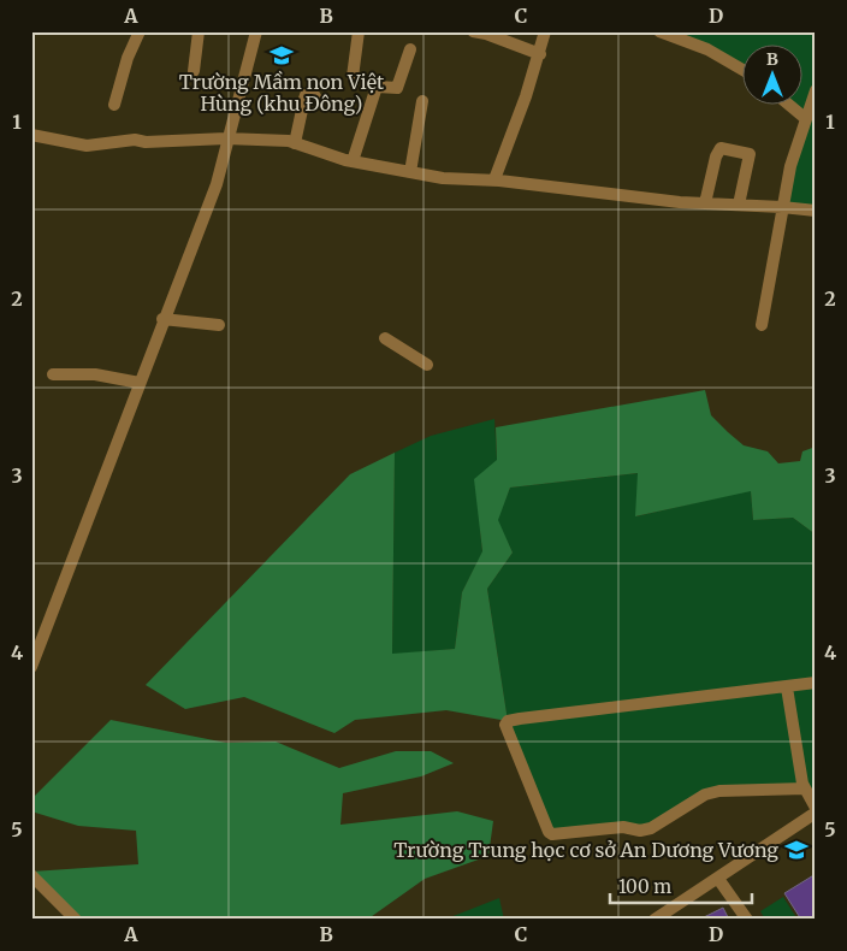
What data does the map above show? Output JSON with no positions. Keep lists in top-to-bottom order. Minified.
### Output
{"places":{"school or university":["Trường Mầm non Việt Hùng (khu Đông)","Trường Trung học cơ sở An Dương Vương"]},"scale_bar":"100 m","north":"top","grid":{"columns":["A","B","C","D"],"rows":["1","2","3","4","5"]}}
